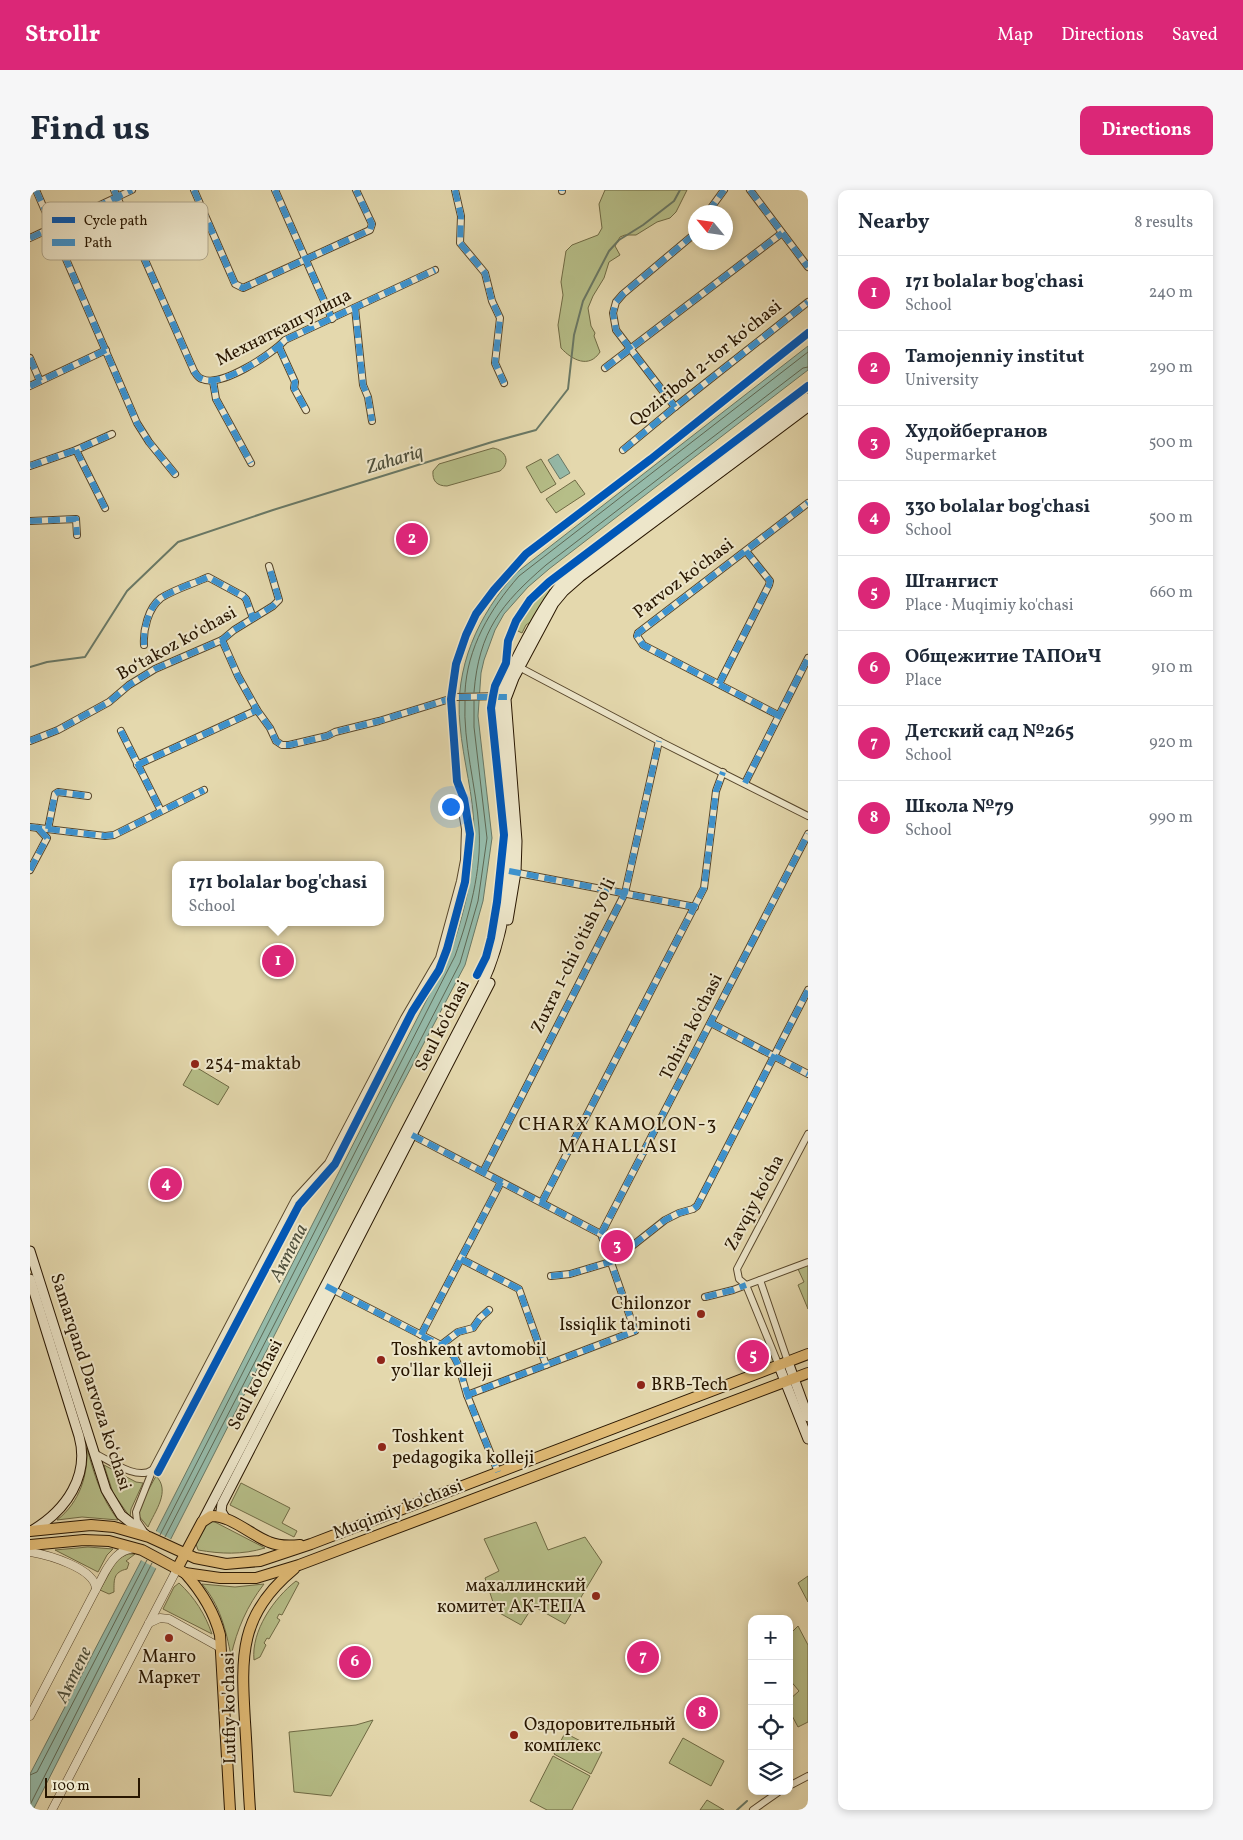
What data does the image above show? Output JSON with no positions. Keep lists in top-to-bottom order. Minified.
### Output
{"streets":{"main road":["Seul ko'chasi","Samarqand Darvoza koʻchasi","Muqimiy ko'chasi","Lutfiy ko'chasi"],"street":["Мехнаткаш улица","Qoziribod 2-tor ko‘chasi","Parvoz ko'chasi","Boʻtakoz koʻchasi","Zuxra 1-chi o'tish yo'li","Tohira ko'chasi","Zavqiy ko'cha"]},"crossings":[["Seul ko'chasi","Muqimiy ko'chasi"],["Seul ko'chasi","Lutfiy ko'chasi"],["Samarqand Darvoza koʻchasi","Muqimiy ko'chasi"],["Muqimiy ko'chasi","Lutfiy ko'chasi"]],"districts":["CHARX KAMOLON-3 MAHALLASI"],"water":["Zahariq","Актепа","Актепе"],"places":["254-maktab","Chilonzor Issiqlik ta'minoti","Toshkent avtomobil yo'llar kolleji","BRB-Tech","Toshkent pedagogika kolleji","махаллинский комитет АК-ТЕПА","Манго Маркет","Оздоровительный комплекс"],"legend":["Cycle path","Path"],"scale_bar":"100 m","north":"top left","page":{"header":"Strollr","nav":["Map","Directions","Saved"],"title":"Find us","buttons":"Directions","heading":["Nearby","8 results"],"list":[{"mark":"1","name":"171 bolalar bog'chasi","note":"School","value":"240 m"},{"mark":"2","name":"Tamojenniy institut","note":"University","value":"290 m"},{"mark":"3","name":"Худойберганов","note":"Supermarket","value":"500 m"},{"mark":"4","name":"330 bolalar bog'chasi","note":"School","value":"500 m"},{"mark":"5","name":"Штангист","note":"Place · Muqimiy ko'chasi","value":"660 m"},{"mark":"6","name":"Общежитие ТАПОиЧ","note":"Place","value":"910 m"},{"mark":"7","name":"Детский сад №265","note":"School","value":"920 m"},{"mark":"8","name":"Школа №79","note":"School","value":"990 m"}],"pins":["2","1","4","3","5","7","6","8"],"popup":["171 bolalar bog'chasi","School"],"map_buttons":["+","−"],"scale":"100 m"}}
